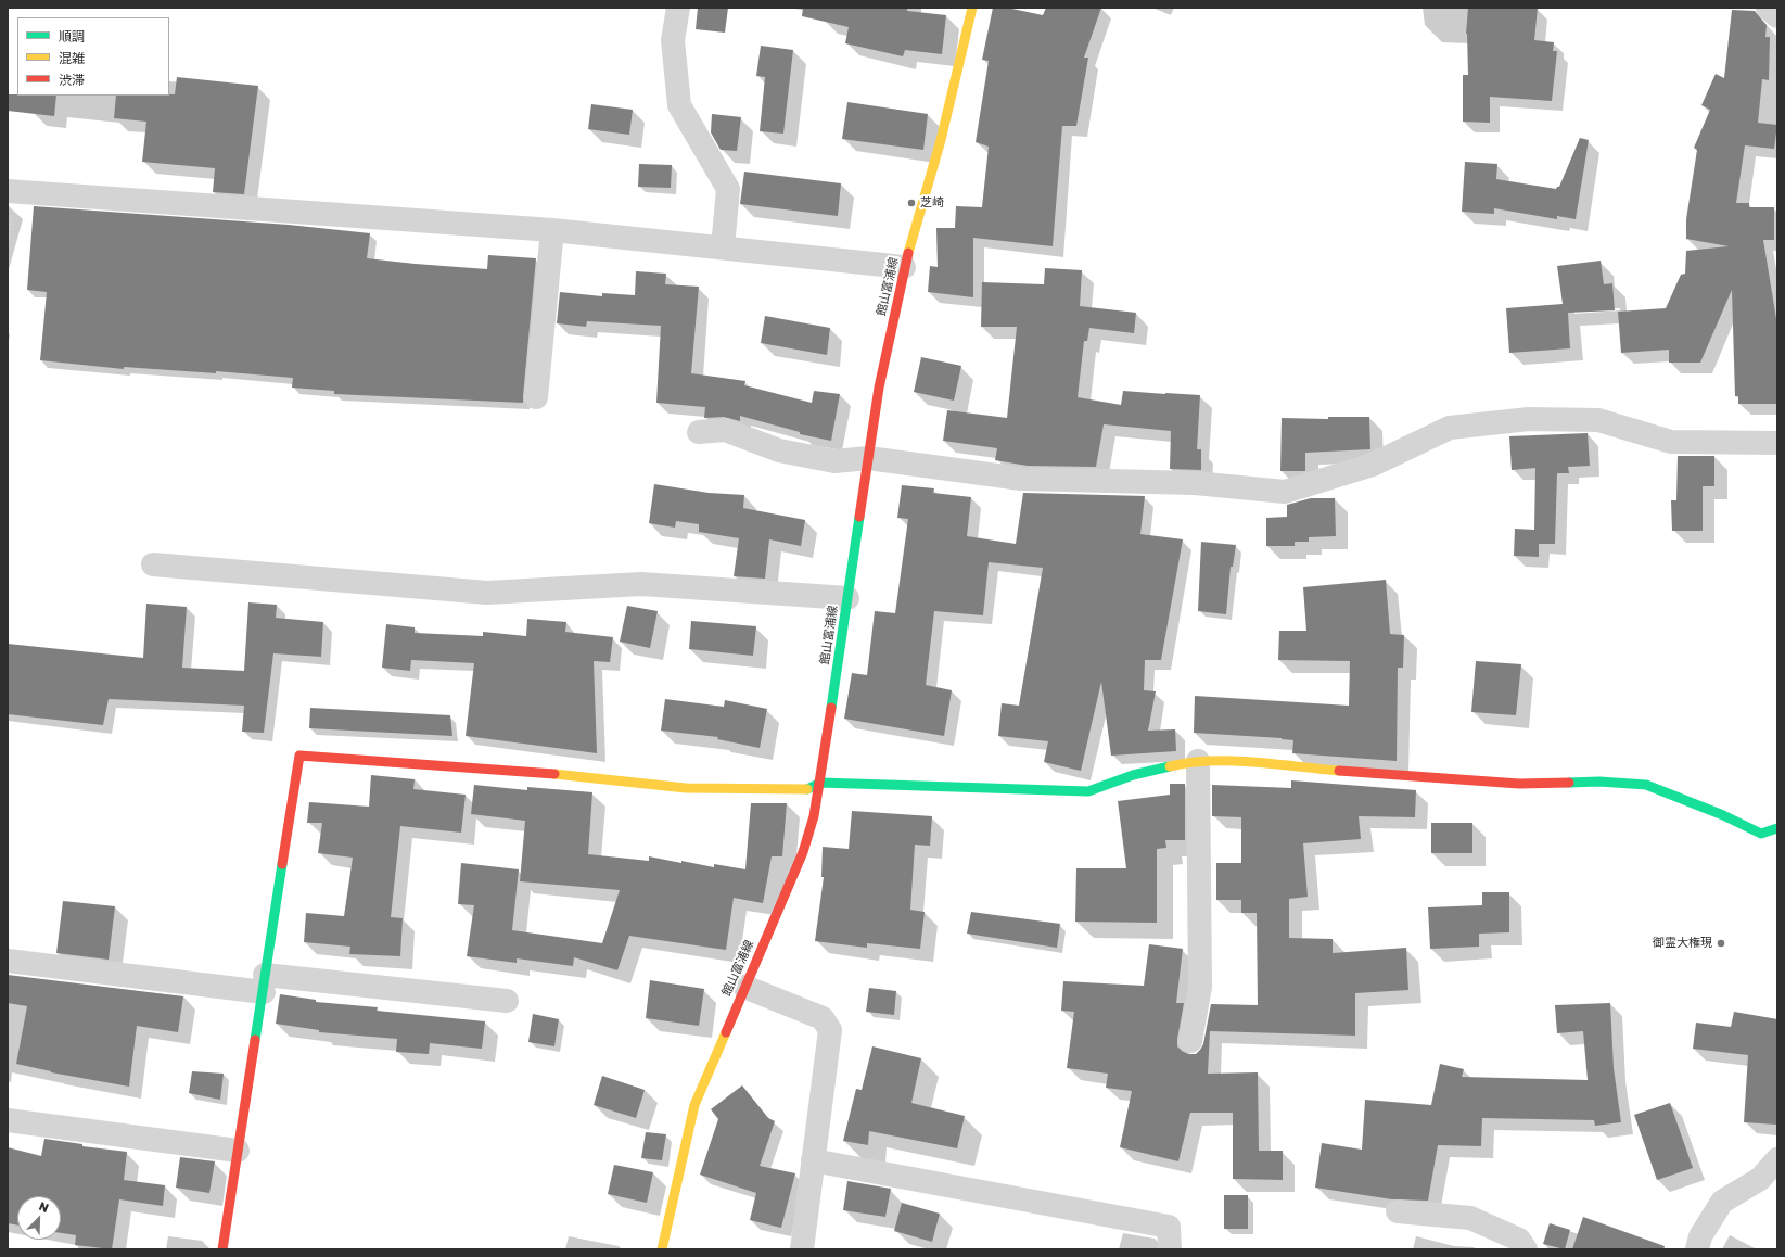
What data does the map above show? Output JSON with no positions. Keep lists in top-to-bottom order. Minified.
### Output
{"streets":{"street":["館山富浦線"]},"places":["芝崎","御霊大権現"],"legend":["順調","混雑","渋滞"],"north":"top right"}
